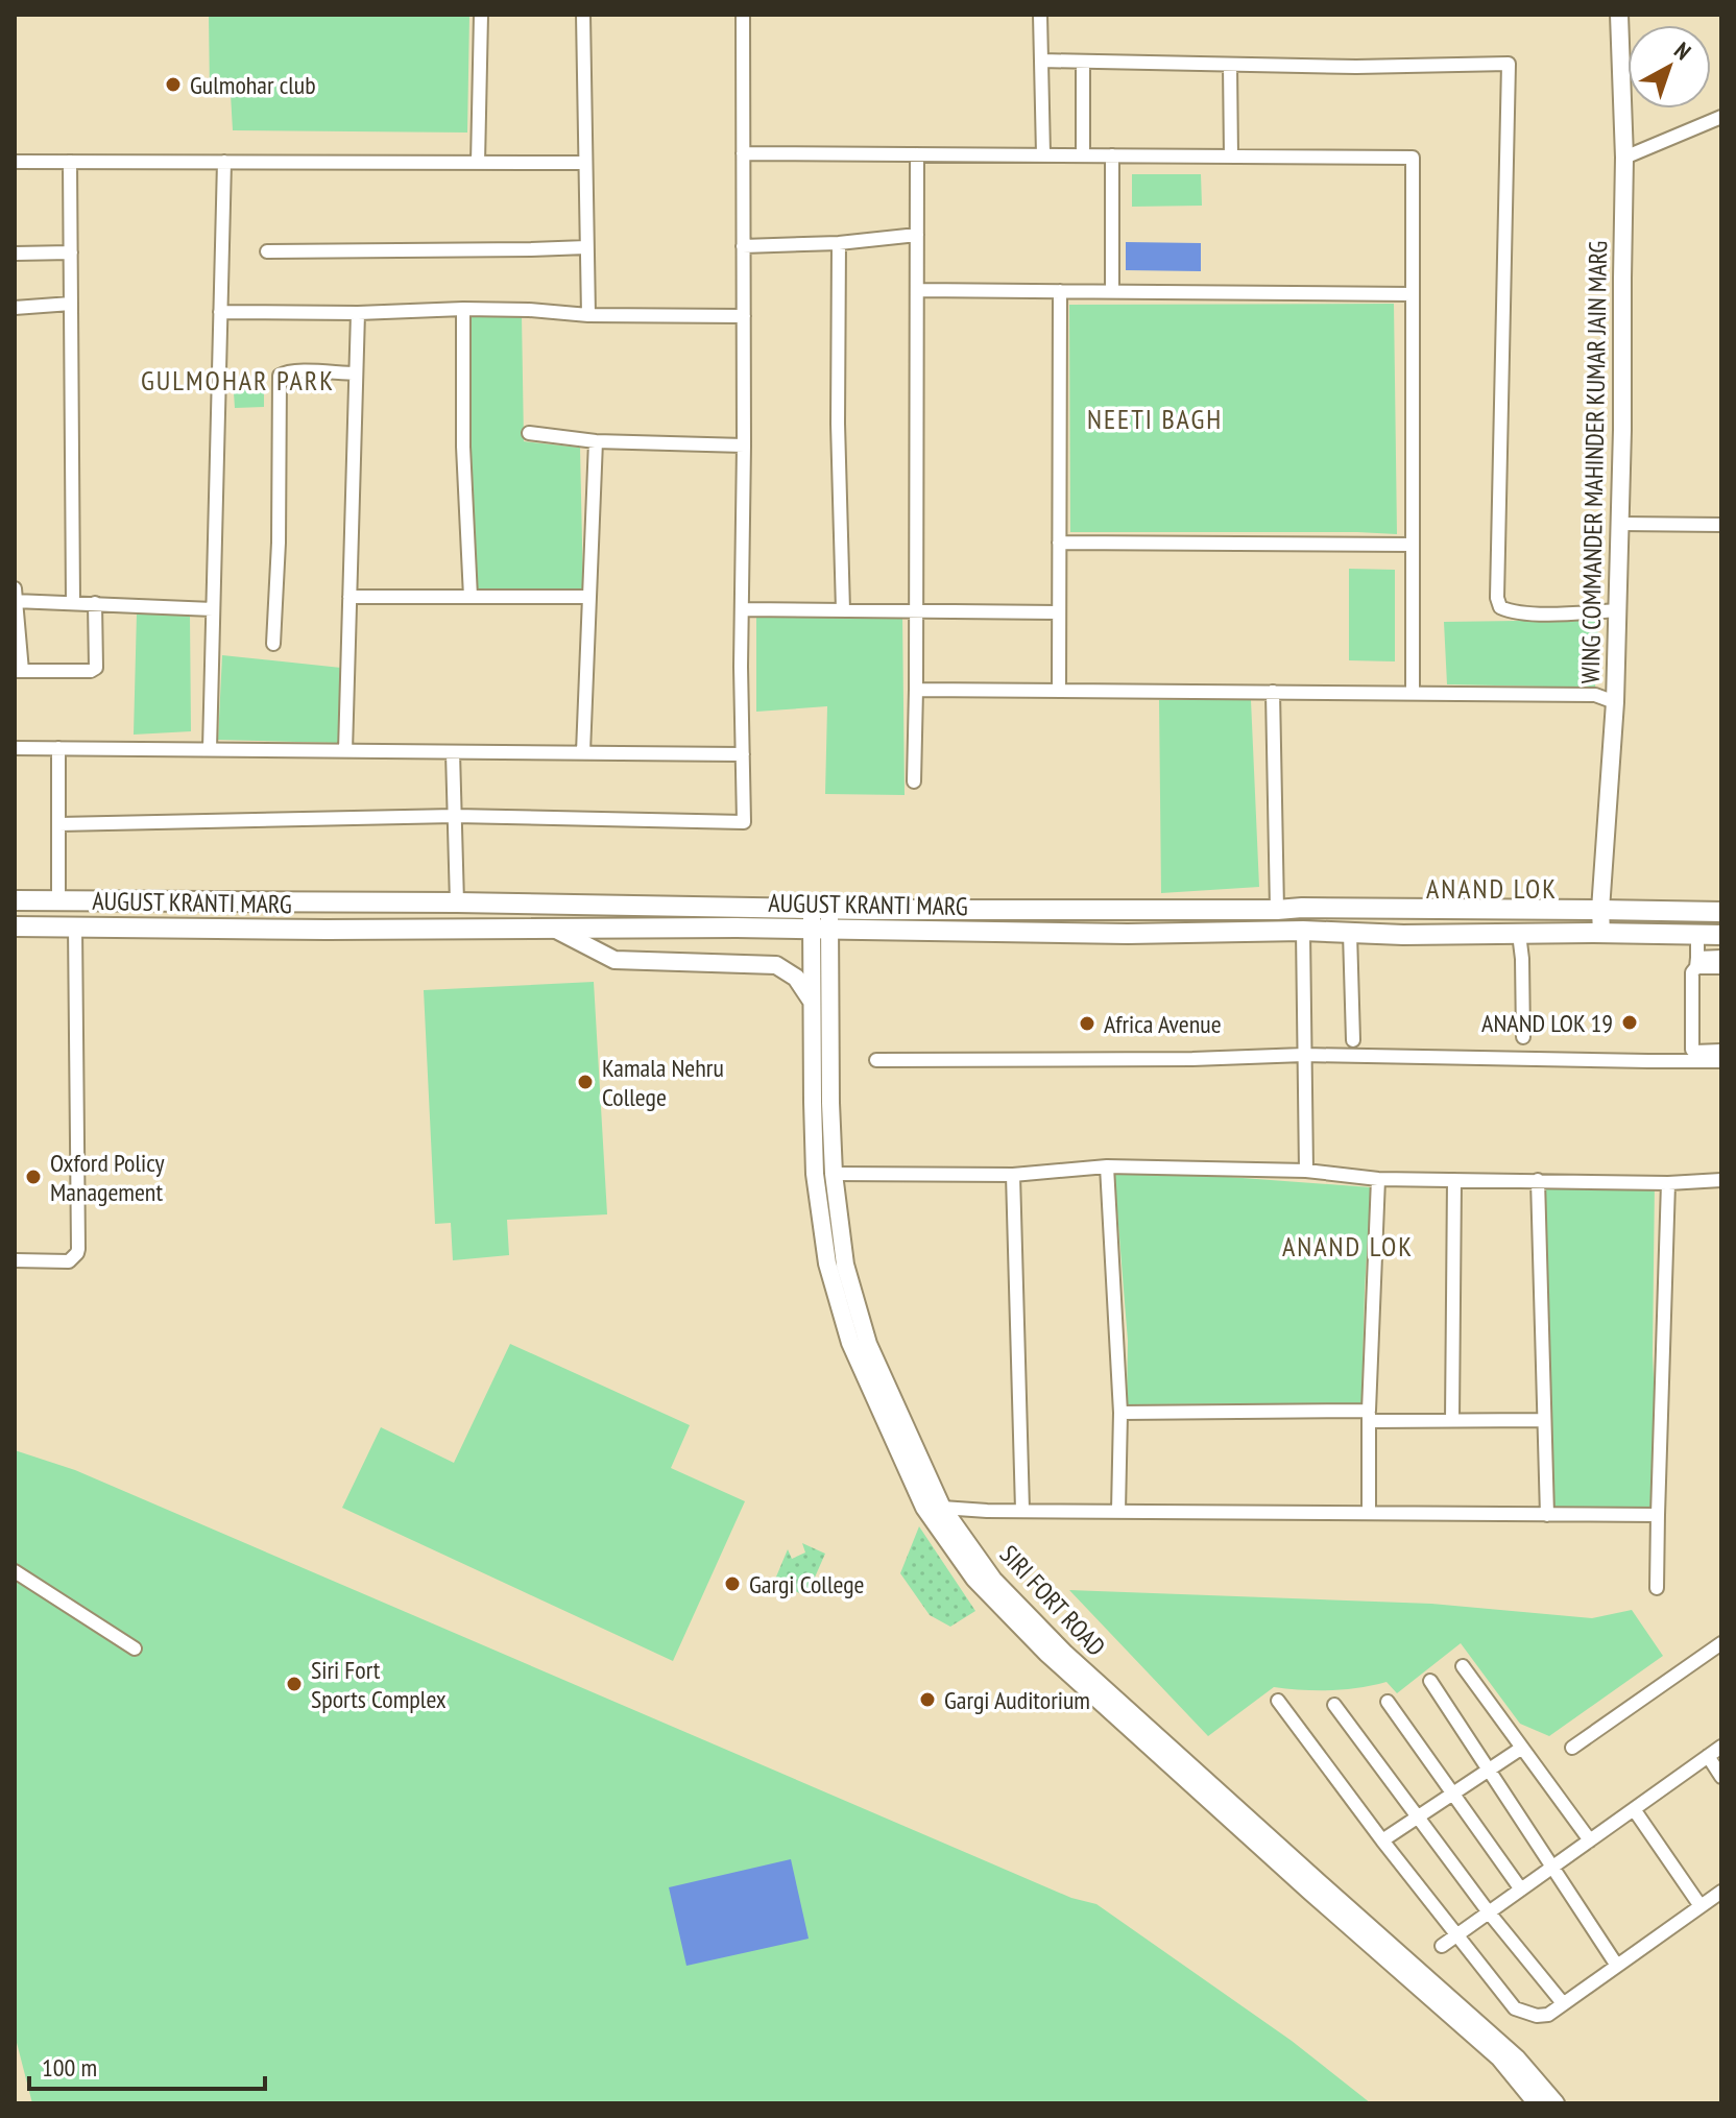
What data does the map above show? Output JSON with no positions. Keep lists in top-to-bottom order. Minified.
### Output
{"streets":{"main road":["AUGUST KRANTI MARG"],"street":["WING COMMANDER MAHINDER KUMAR JAIN MARG","SIRI FORT ROAD"]},"crossings":[["WING COMMANDER MAHINDER KUMAR JAIN MARG","AUGUST KRANTI MARG"],["AUGUST KRANTI MARG","SIRI FORT ROAD"]],"districts":["GULMOHAR PARK","NEETI BAGH","ANAND LOK","ANAND LOK"],"places":["Gulmohar club","ANAND LOK 19","Africa Avenue","Kamala Nehru College","Oxford Policy Management","Gargi College","Siri Fort Sports Complex","Gargi Auditorium"],"scale_bar":"100 m","north":"top right"}
